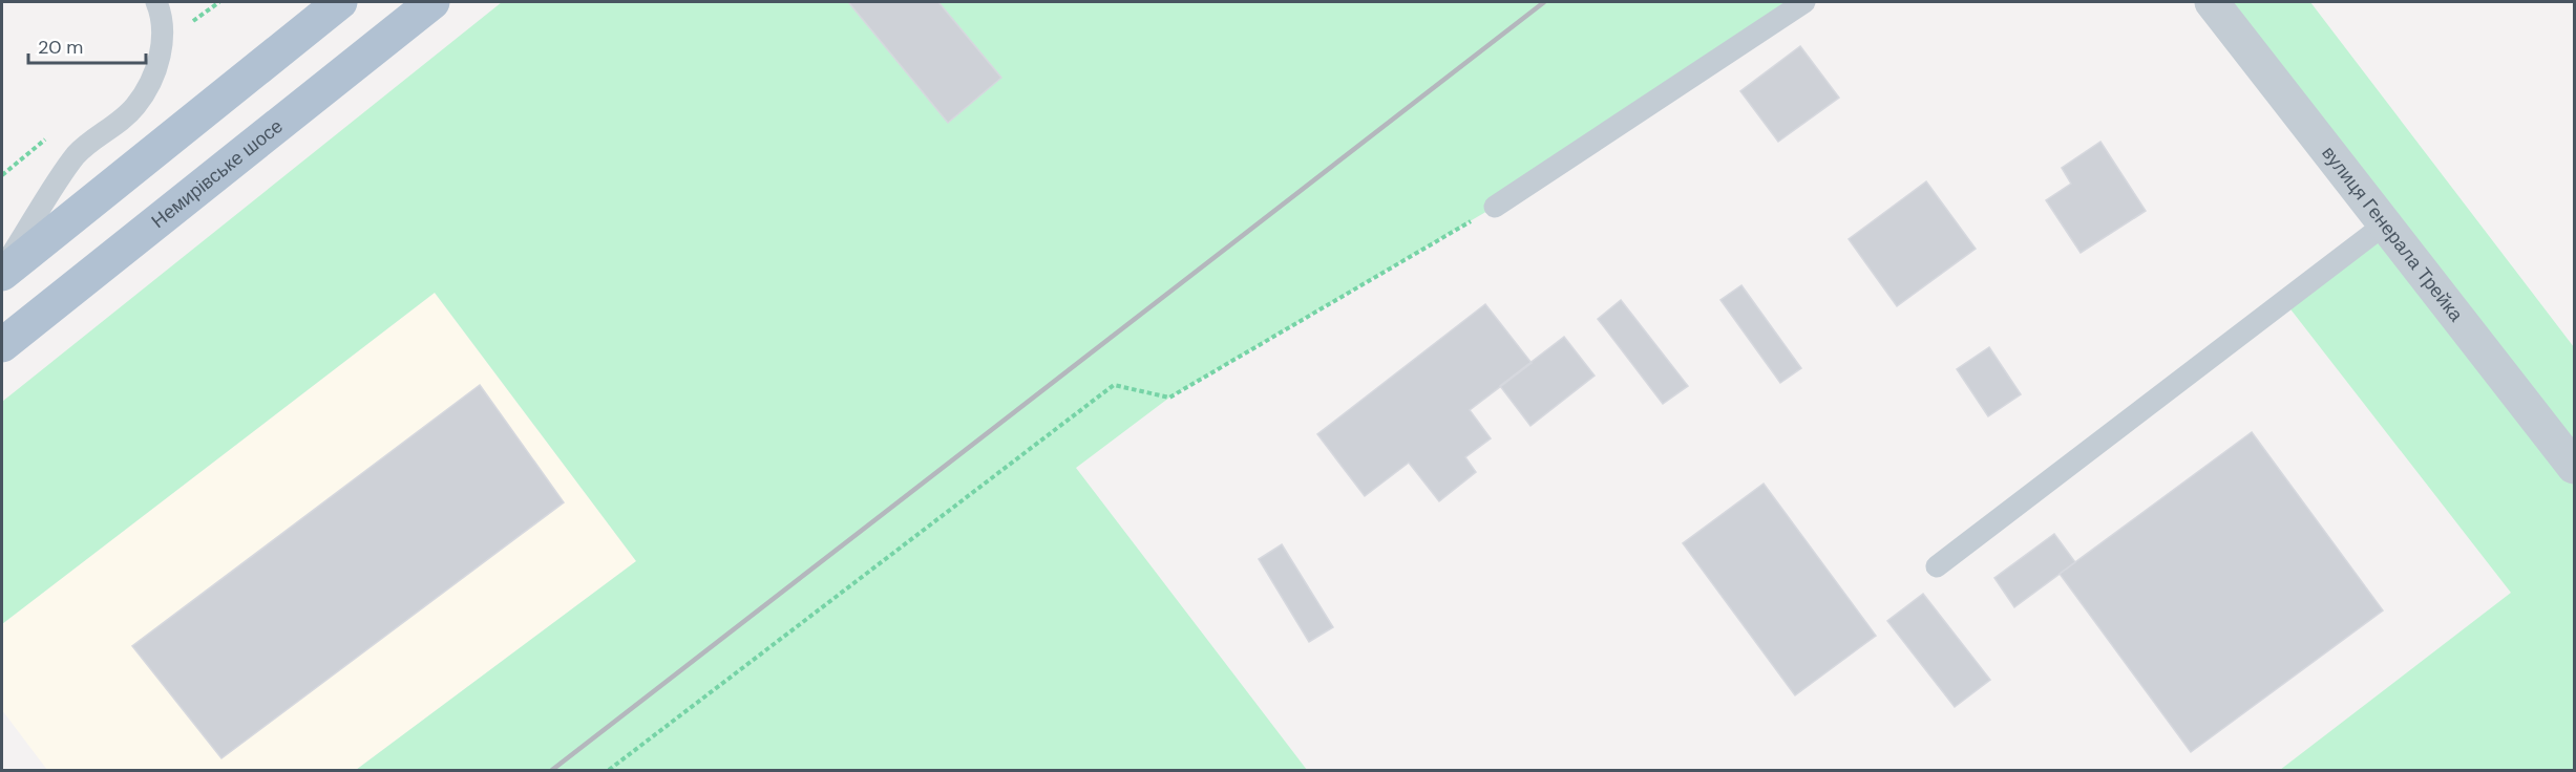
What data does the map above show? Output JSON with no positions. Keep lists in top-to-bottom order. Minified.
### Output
{"streets":{"main road":["Немирівське шосе"],"street":["вулиця Генерала Трейка"]},"scale_bar":"20 m"}
